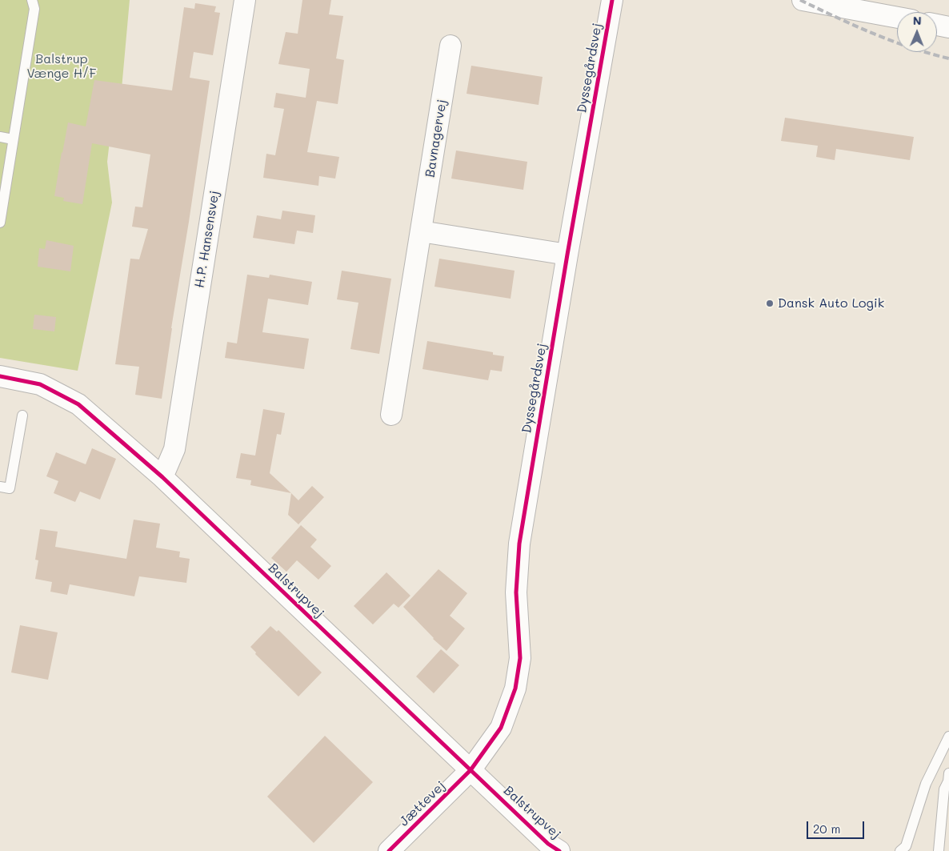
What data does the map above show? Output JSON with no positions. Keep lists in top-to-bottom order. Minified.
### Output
{"streets":{"street":["Dyssegårdsvej","Bavnagervej","H.P. Hansensvej","Balstrupvej","Jættevej"]},"crossings":[["Dyssegårdsvej","Balstrupvej"],["Dyssegårdsvej","Jættevej"],["H.P. Hansensvej","Balstrupvej"],["Balstrupvej","Jættevej"]],"parks":["Balstrup Vænge H/F"],"places":["Dansk Auto Logik"],"scale_bar":"20 m","north":"top"}
